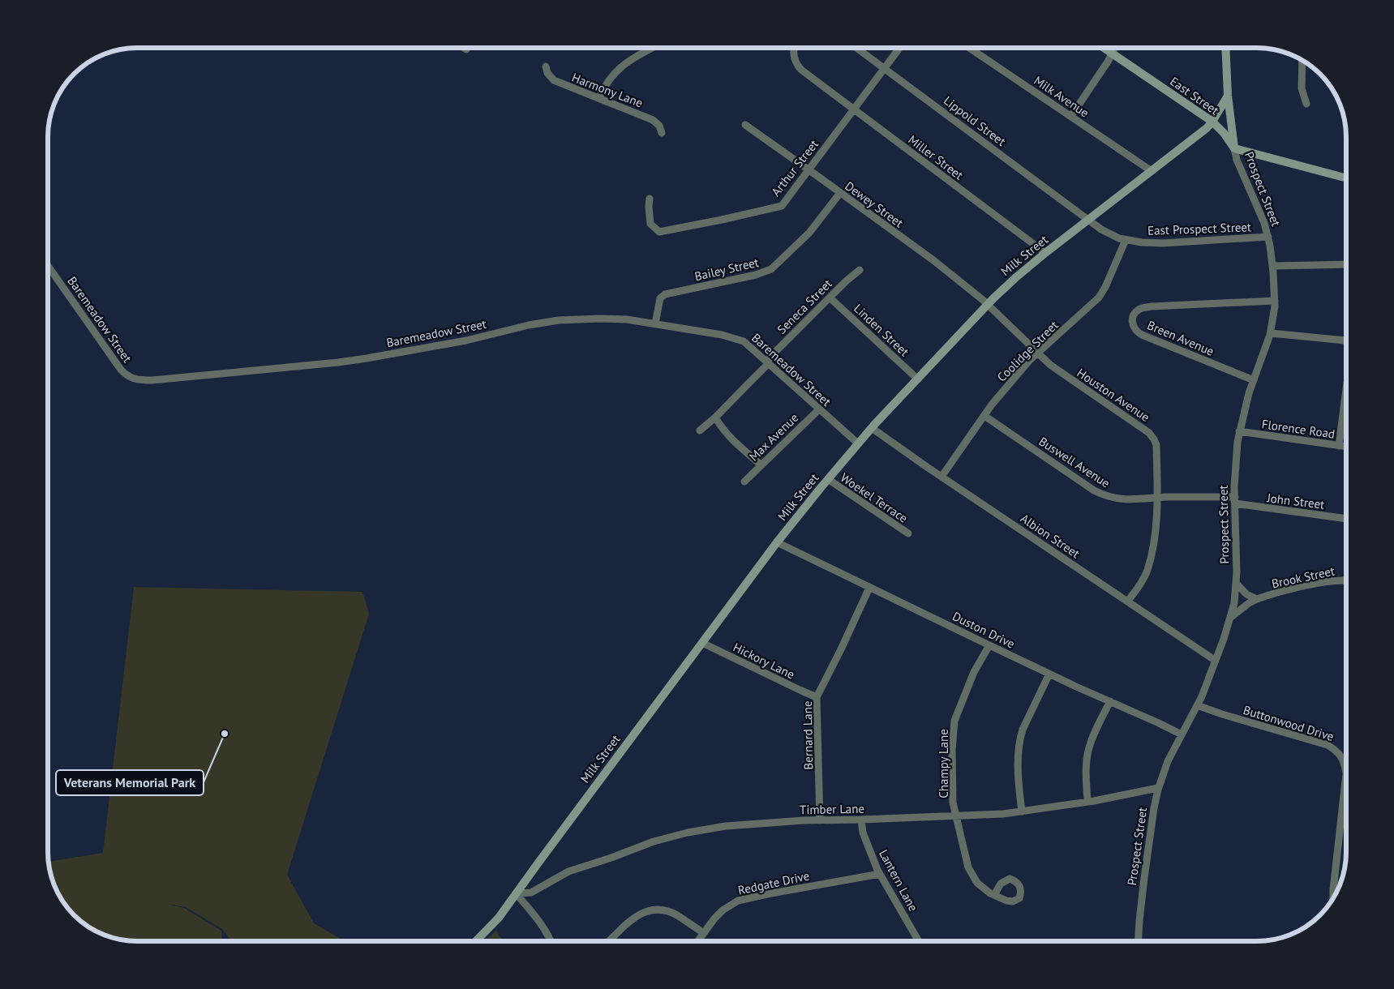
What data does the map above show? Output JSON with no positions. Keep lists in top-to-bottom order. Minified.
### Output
{"streets":{"street":["Harmony Lane","East Street","Milk Avenue","Lippold Street","Miller Street","Arthur Street","Prospect Street","Dewey Street","East Prospect Street","Milk Street","Bailey Street","Seneca Street","Baremeadow Street","Linden Street","Breen Avenue","Coolidge Street","Houston Avenue","Florence Road","Max Avenue","Buswell Avenue","Woekel Terrace","John Street","Albion Street","Brook Street","Duston Drive","Hickory Lane","Buttonwood Drive","Bernard Lane","Champy Lane","Timber Lane","Lantern Lane","Redgate Drive"]},"crossings":[["East Street","Prospect Street"],["East Street","Milk Street"],["Milk Avenue","Milk Street"],["Lippold Street","Arthur Street"],["Lippold Street","East Prospect Street"],["Lippold Street","Milk Street"],["Miller Street","Arthur Street"],["Miller Street","Milk Street"],["Arthur Street","Dewey Street"],["Prospect Street","East Prospect Street"],["Prospect Street","Breen Avenue"],["Prospect Street","Florence Road"],["Prospect Street","Buswell Avenue"],["Prospect Street","John Street"],["Prospect Street","Albion Street"],["Prospect Street","Brook Street"],["Prospect Street","Duston Drive"],["Prospect Street","Buttonwood Drive"],["Prospect Street","Timber Lane"],["Dewey Street","Milk Street"],["Dewey Street","Bailey Street"],["Dewey Street","Houston Avenue"],["East Prospect Street","Milk Street"],["East Prospect Street","Coolidge Street"],["Milk Street","Baremeadow Street"],["Milk Street","Linden Street"],["Milk Street","Houston Avenue"],["Milk Street","Woekel Terrace"],["Milk Street","Albion Street"],["Milk Street","Duston Drive"],["Milk Street","Hickory Lane"],["Milk Street","Timber Lane"],["Bailey Street","Baremeadow Street"],["Seneca Street","Baremeadow Street"],["Seneca Street","Linden Street"],["Baremeadow Street","Max Avenue"],["Coolidge Street","Houston Avenue"],["Coolidge Street","Buswell Avenue"],["Coolidge Street","Albion Street"],["Houston Avenue","Buswell Avenue"],["Houston Avenue","Albion Street"],["Buswell Avenue","John Street"],["Duston Drive","Bernard Lane"],["Duston Drive","Champy Lane"],["Hickory Lane","Bernard Lane"],["Bernard Lane","Timber Lane"],["Champy Lane","Timber Lane"],["Timber Lane","Lantern Lane"],["Lantern Lane","Redgate Drive"]],"places":["Veterans Memorial Park"]}
